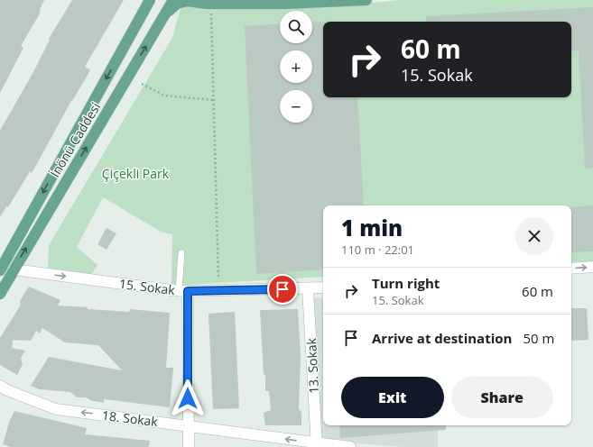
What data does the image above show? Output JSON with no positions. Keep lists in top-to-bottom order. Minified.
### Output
{"streets":{"main road":["İnönü Caddesi"],"street":["15. Sokak","13. Sokak","18. Sokak"]},"crossings":[["İnönü Caddesi","15. Sokak"],["15. Sokak","13. Sokak"],["13. Sokak","18. Sokak"]],"one_way":["15. Sokak","18. Sokak"],"parks":["Çiçekli Park"],"page":{"map_buttons":["+","−"],"turn":["60 m","15. Sokak"],"heading":["1 min","110 m · 22:01"],"list":[{"name":"Turn right","note":"15. Sokak","value":"60 m"},{"name":"Arrive at destination","value":"50 m"}],"buttons":["Exit","Share"]}}
